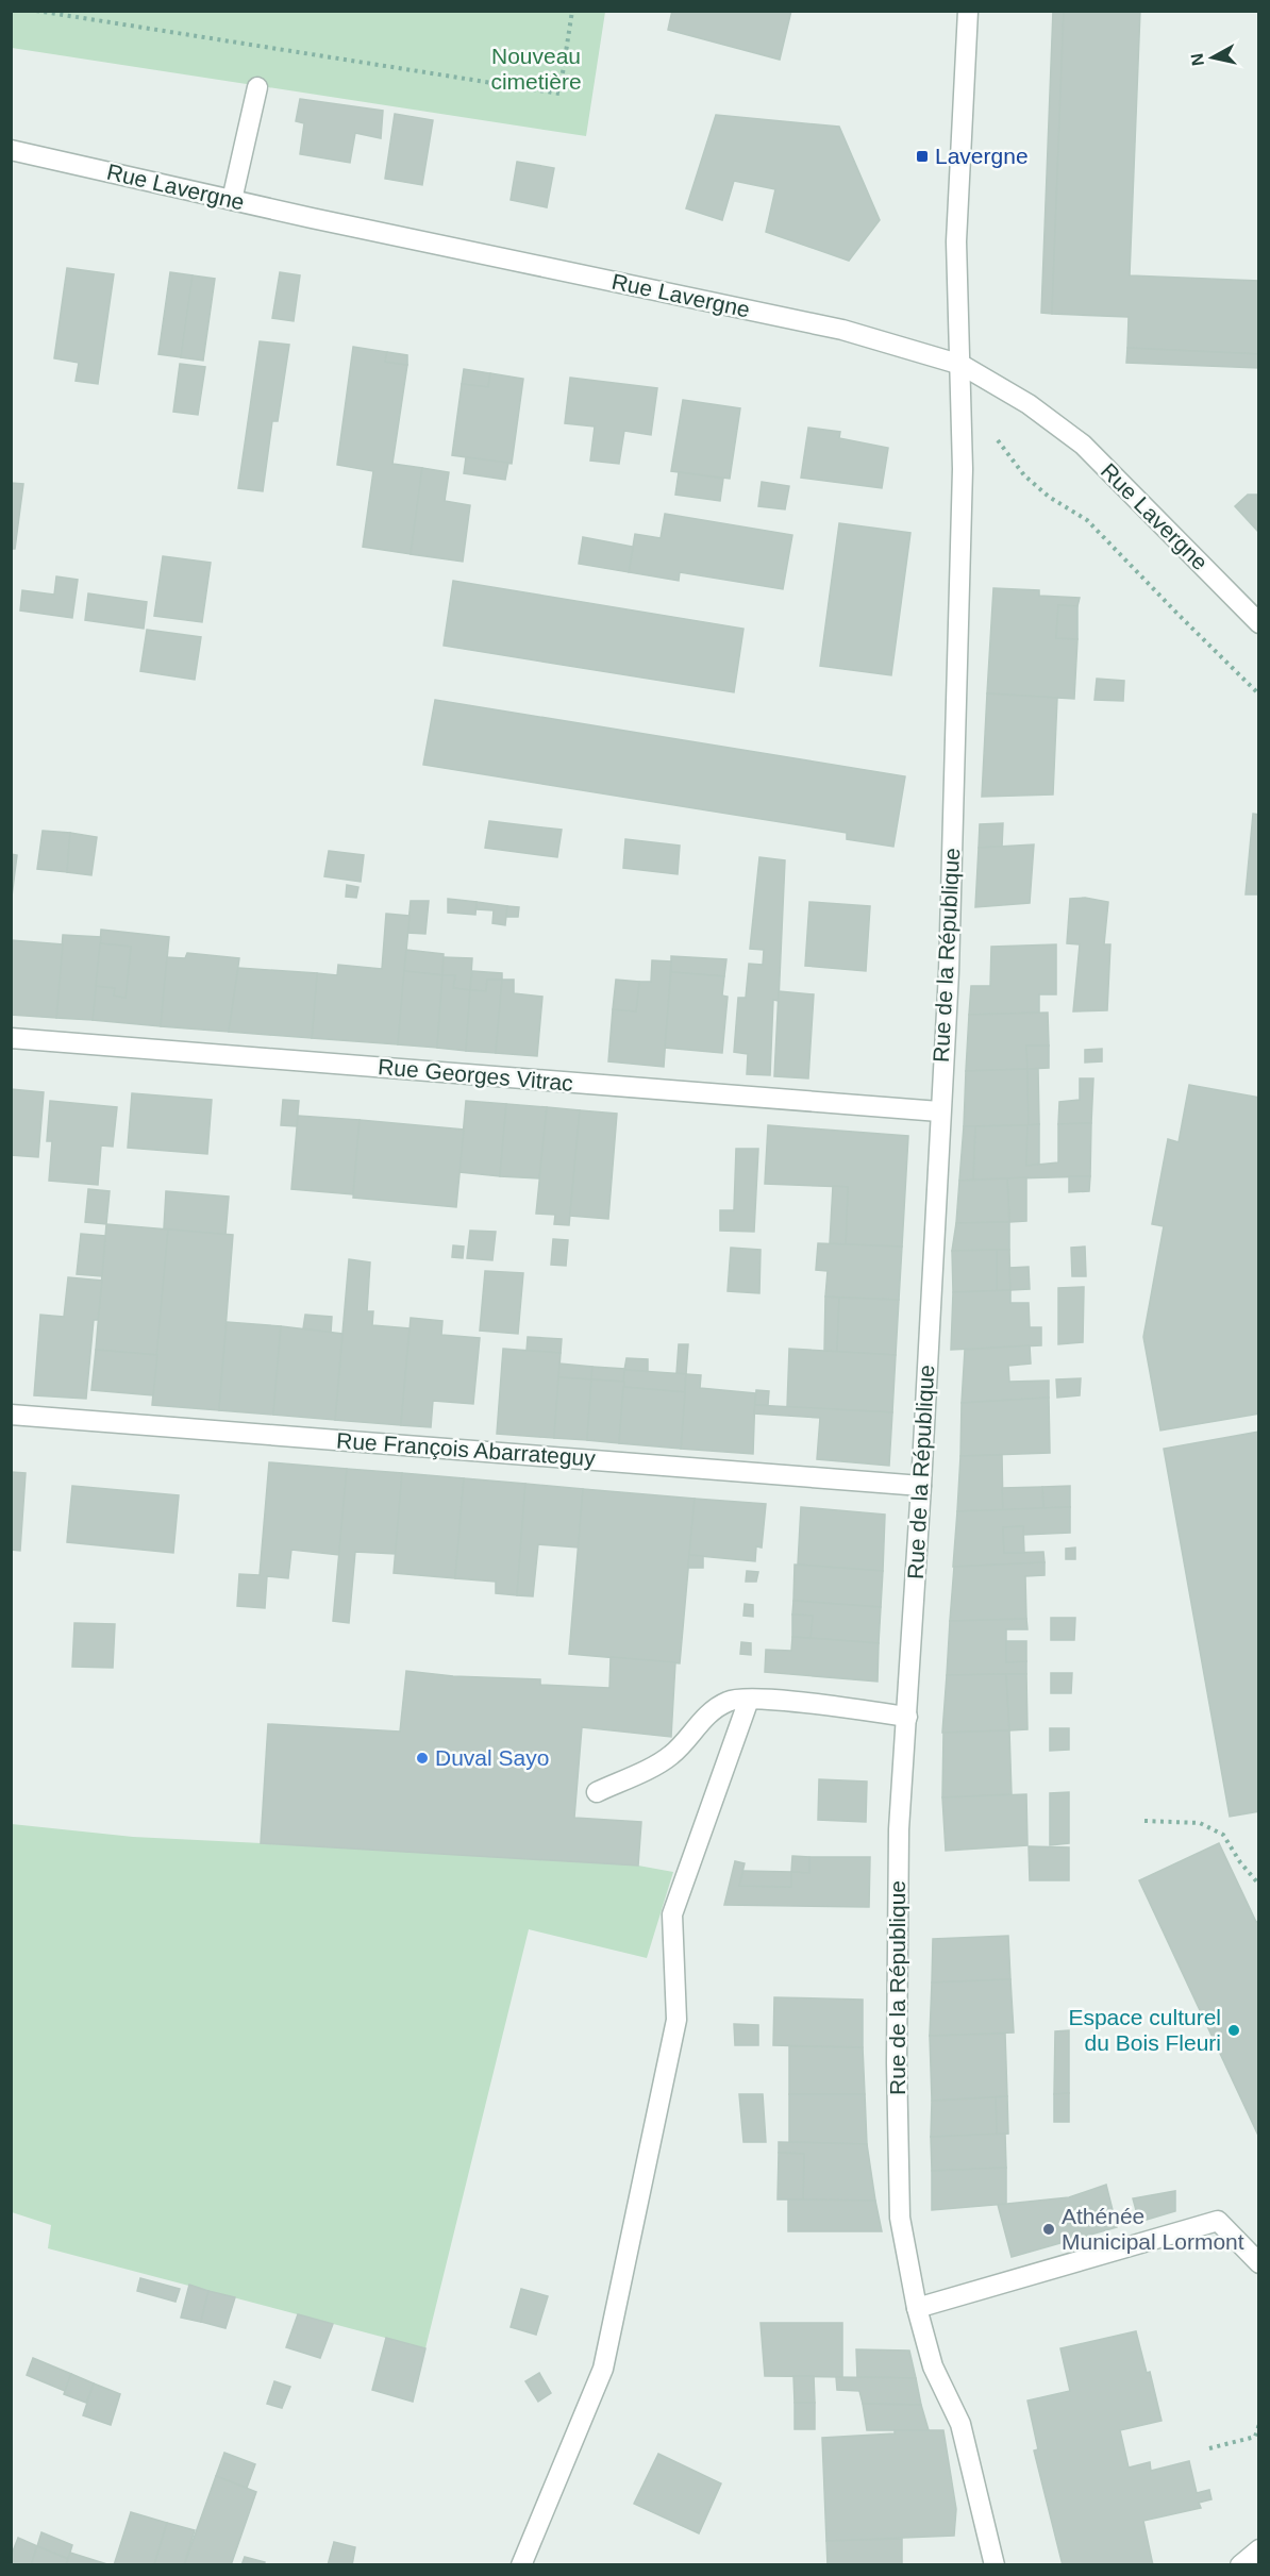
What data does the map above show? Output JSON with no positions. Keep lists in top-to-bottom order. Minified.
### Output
{"streets":{"street":["Rue Lavergne","Rue de la République","Rue Georges Vitrac","Rue François Abarrateguy"]},"crossings":[["Rue Lavergne","Rue de la République"],["Rue de la République","Rue Georges Vitrac"],["Rue de la République","Rue François Abarrateguy"]],"parks":["Nouveau cimetière"],"places":{"transit":["Lavergne"],"other":["Duval Sayo","Espace culturel du Bois Fleuri","Athénée Municipal Lormont"]},"north":"left"}
